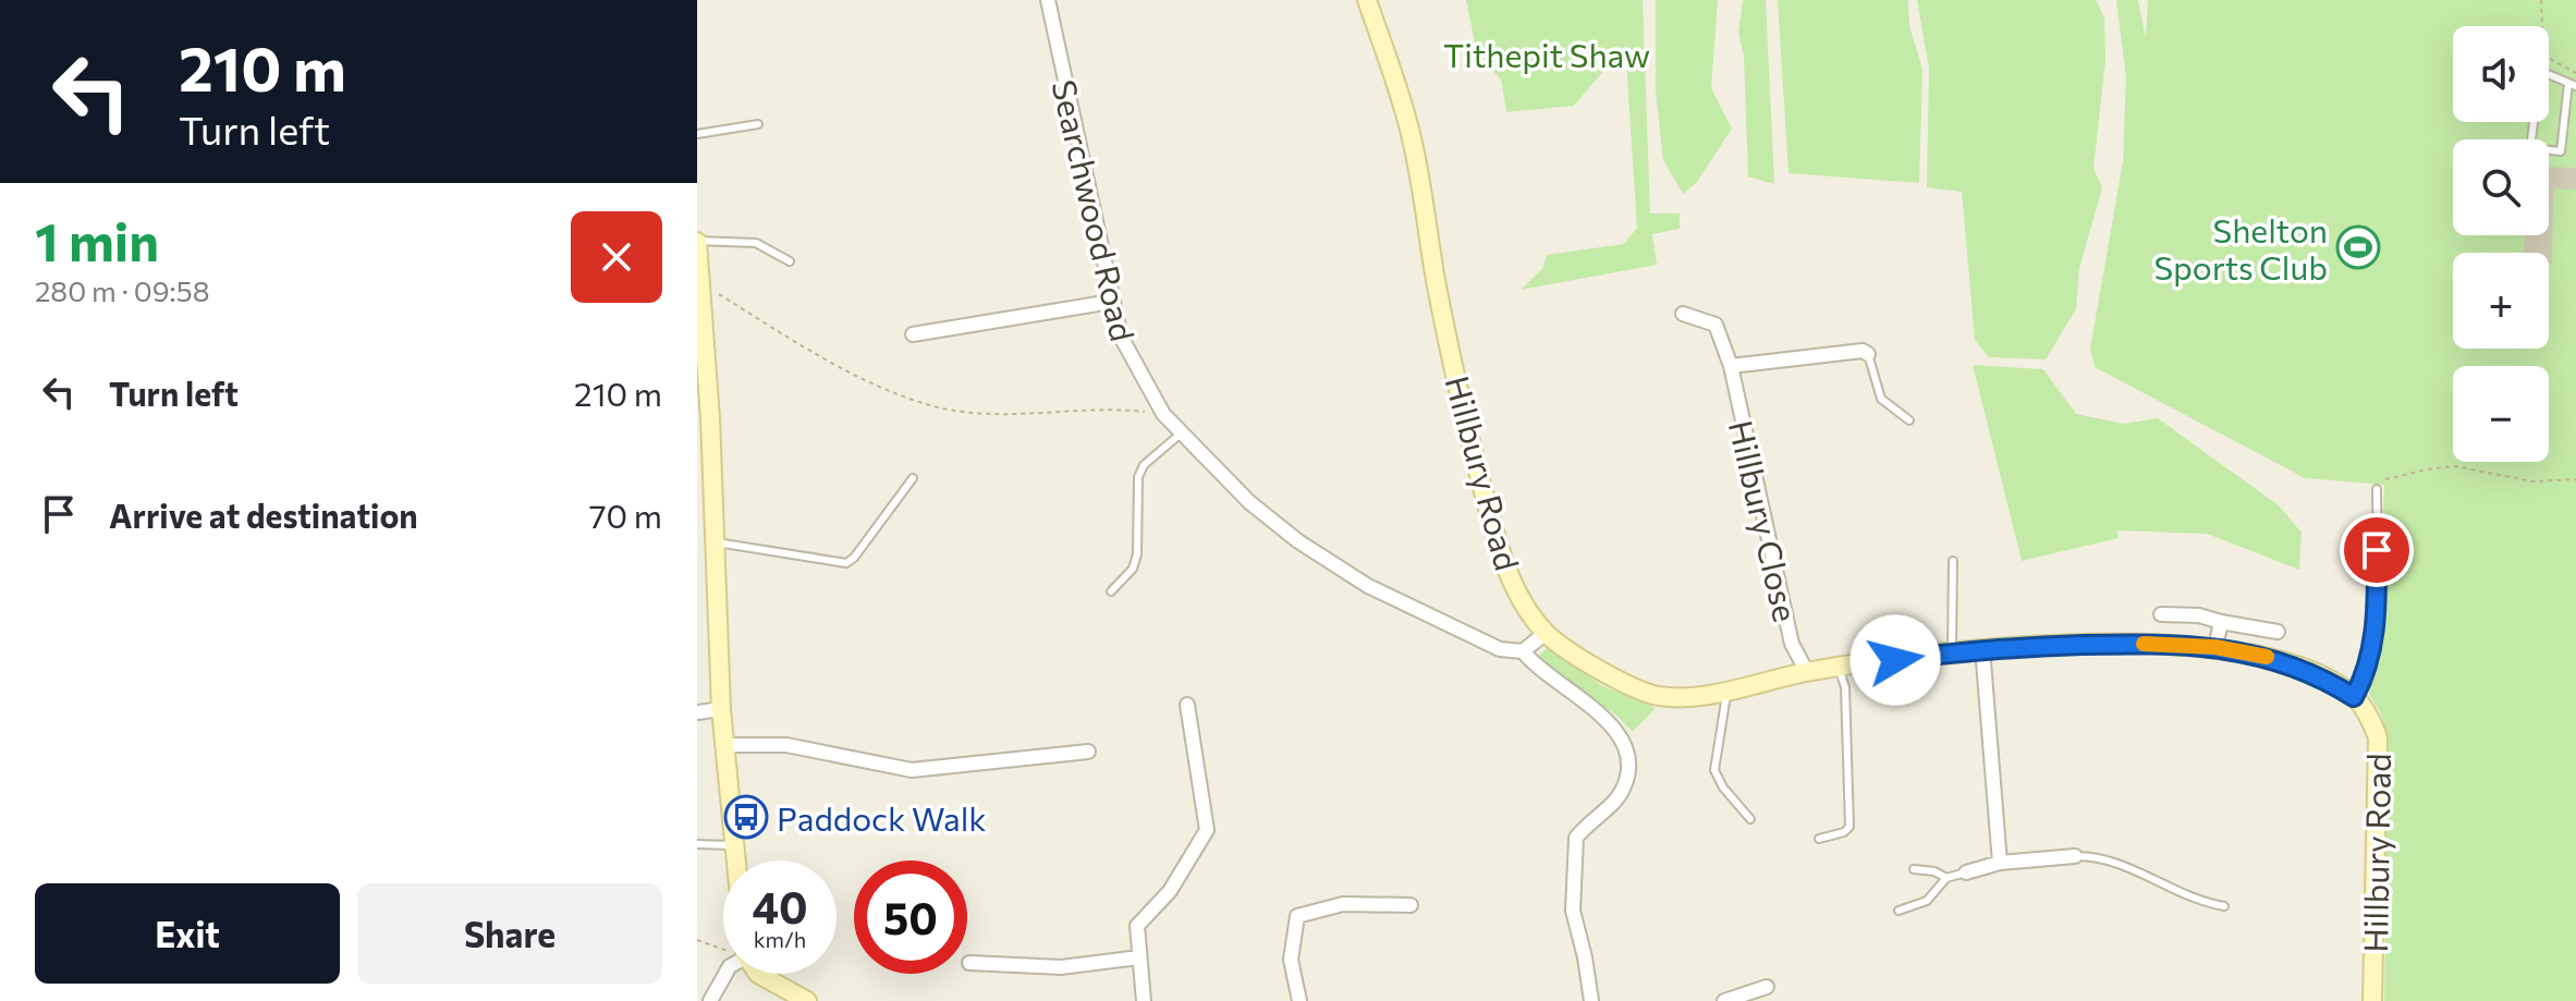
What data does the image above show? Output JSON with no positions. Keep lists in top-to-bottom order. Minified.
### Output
{"streets":{"main road":["Hillbury Road"],"street":["Searchwood Road","Hillbury Close"]},"crossings":[["Hillbury Road","Hillbury Close"]],"parks":["Tithepit Shaw"],"places":{"sports":["Shelton Sports Club"],"bus stop":["Paddock Walk"]},"page":{"turn":["210 m","Turn left"],"map_buttons":["+","−"],"heading":["1 min","280 m · 09:58"],"list":[{"name":"Turn left","value":"210 m"},{"name":"Arrive at destination","value":"70 m"}],"speed":"40 km/h","limit":"50","buttons":["Exit","Share"]}}
